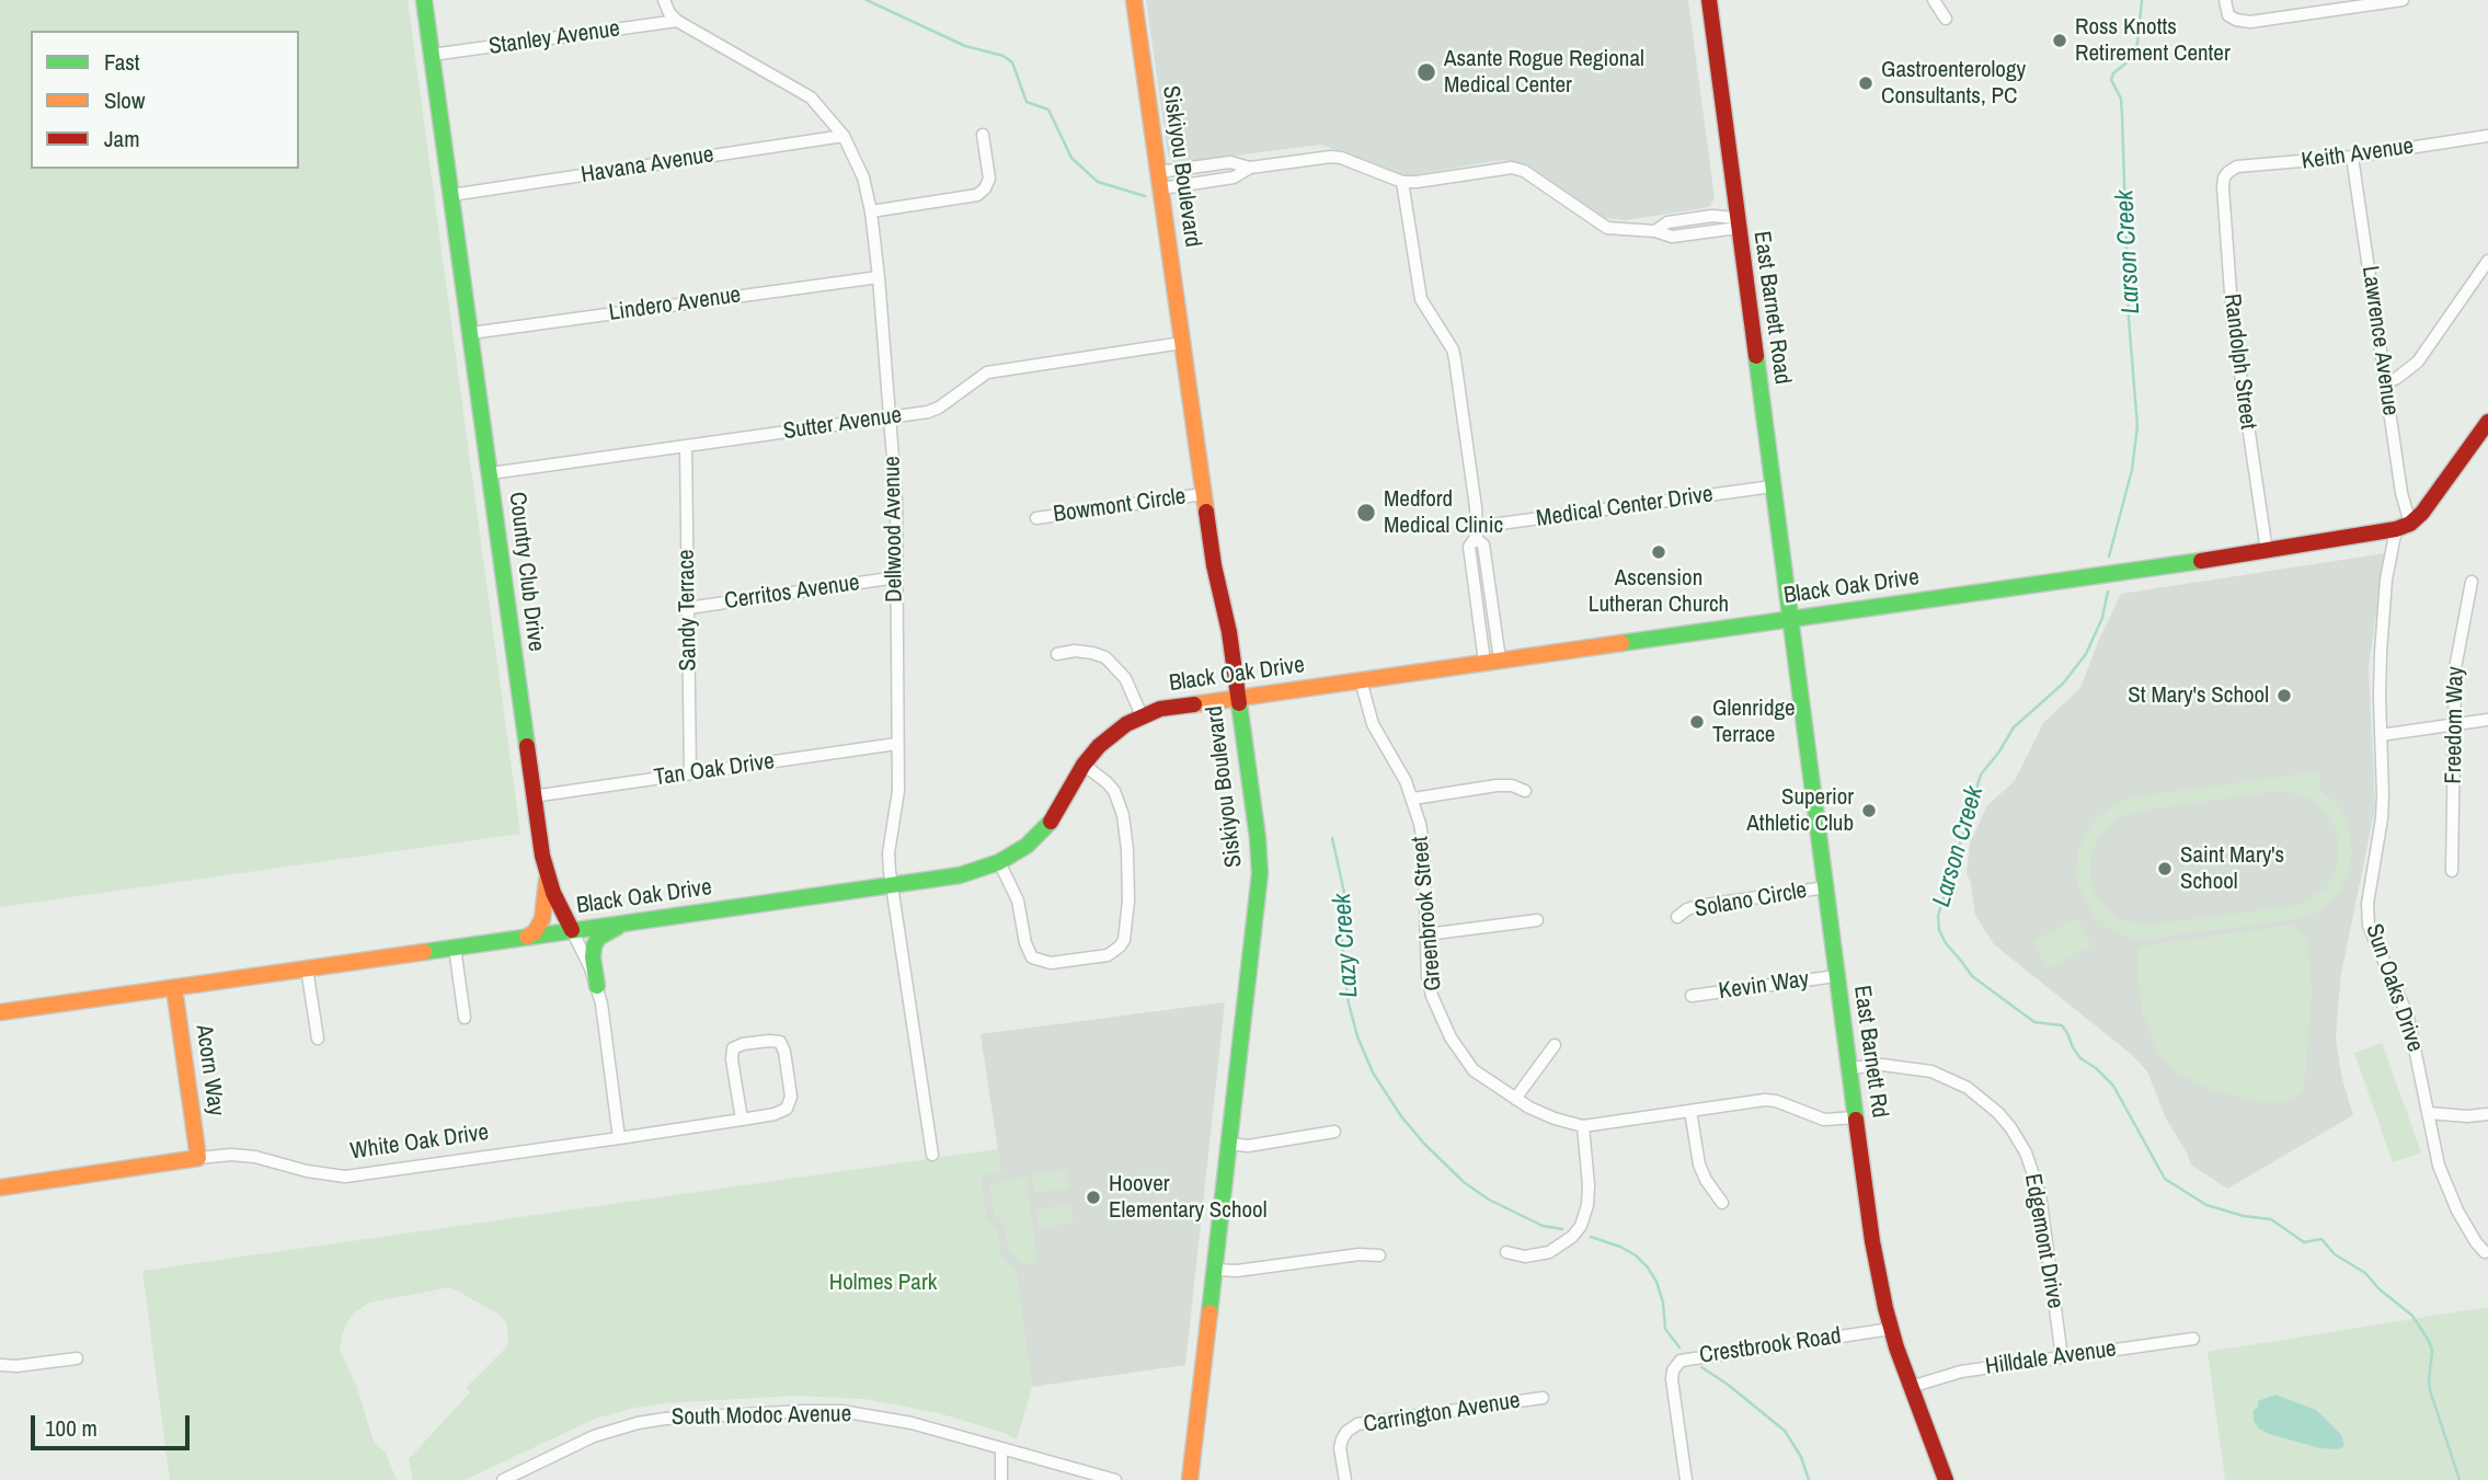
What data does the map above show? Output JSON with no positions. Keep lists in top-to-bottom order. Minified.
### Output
{"streets":{"street":["Stanley Avenue","Keith Avenue","Havana Avenue","Siskiyou Boulevard","Lindero Avenue","East Barnett Road","Lawrence Avenue","Randolph Street","Sutter Avenue","Bowmont Circle","Medical Center Drive","Dellwood Avenue","Country Club Drive","Black Oak Drive","Cerritos Avenue","Sandy Terrace","Freedom Way","Tan Oak Drive","Solano Circle","Greenbrook Street","Kevin Way","Sun Oaks Drive","East Barnett Rd","Acorn Way","White Oak Drive","Edgemont Drive","Crestbrook Road","Hilldale Avenue","Carrington Avenue","South Modoc Avenue"]},"crossings":[["Stanley Avenue","Dellwood Avenue"],["Stanley Avenue","Country Club Drive"],["Keith Avenue","Lawrence Avenue"],["Keith Avenue","Randolph Street"],["Havana Avenue","Dellwood Avenue"],["Havana Avenue","Country Club Drive"],["Siskiyou Boulevard","Sutter Avenue"],["Siskiyou Boulevard","Bowmont Circle"],["Siskiyou Boulevard","Black Oak Drive"],["Lindero Avenue","Dellwood Avenue"],["Lindero Avenue","Country Club Drive"],["East Barnett Road","Medical Center Drive"],["East Barnett Road","Black Oak Drive"],["East Barnett Road","East Barnett Rd"],["Lawrence Avenue","Black Oak Drive"],["Lawrence Avenue","Sun Oaks Drive"],["Randolph Street","Black Oak Drive"],["Sutter Avenue","Dellwood Avenue"],["Sutter Avenue","Country Club Drive"],["Sutter Avenue","Sandy Terrace"],["Dellwood Avenue","Black Oak Drive"],["Dellwood Avenue","Cerritos Avenue"],["Dellwood Avenue","Tan Oak Drive"],["Country Club Drive","Black Oak Drive"],["Country Club Drive","Tan Oak Drive"],["Country Club Drive","White Oak Drive"],["Black Oak Drive","Greenbrook Street"],["Black Oak Drive","Sun Oaks Drive"],["Black Oak Drive","East Barnett Rd"],["Black Oak Drive","Acorn Way"],["Cerritos Avenue","Sandy Terrace"],["Sandy Terrace","Tan Oak Drive"],["Solano Circle","East Barnett Rd"],["Greenbrook Street","East Barnett Rd"],["Kevin Way","East Barnett Rd"],["East Barnett Rd","Edgemont Drive"],["East Barnett Rd","Crestbrook Road"],["East Barnett Rd","Hilldale Avenue"],["Acorn Way","White Oak Drive"],["Edgemont Drive","Hilldale Avenue"]],"water":["Larson Creek","Lazy Creek"],"parks":["Holmes Park"],"places":["Ross Knotts Retirement Center","Asante Rogue Regional Medical Center","Gastroenterology Consultants, PC","Medford Medical Clinic","Ascension Lutheran Church","St Mary's School","Glenridge Terrace","Superior Athletic Club","Saint Mary's School","Hoover Elementary School"],"legend":["Fast","Slow","Jam"],"scale_bar":"100 m"}
